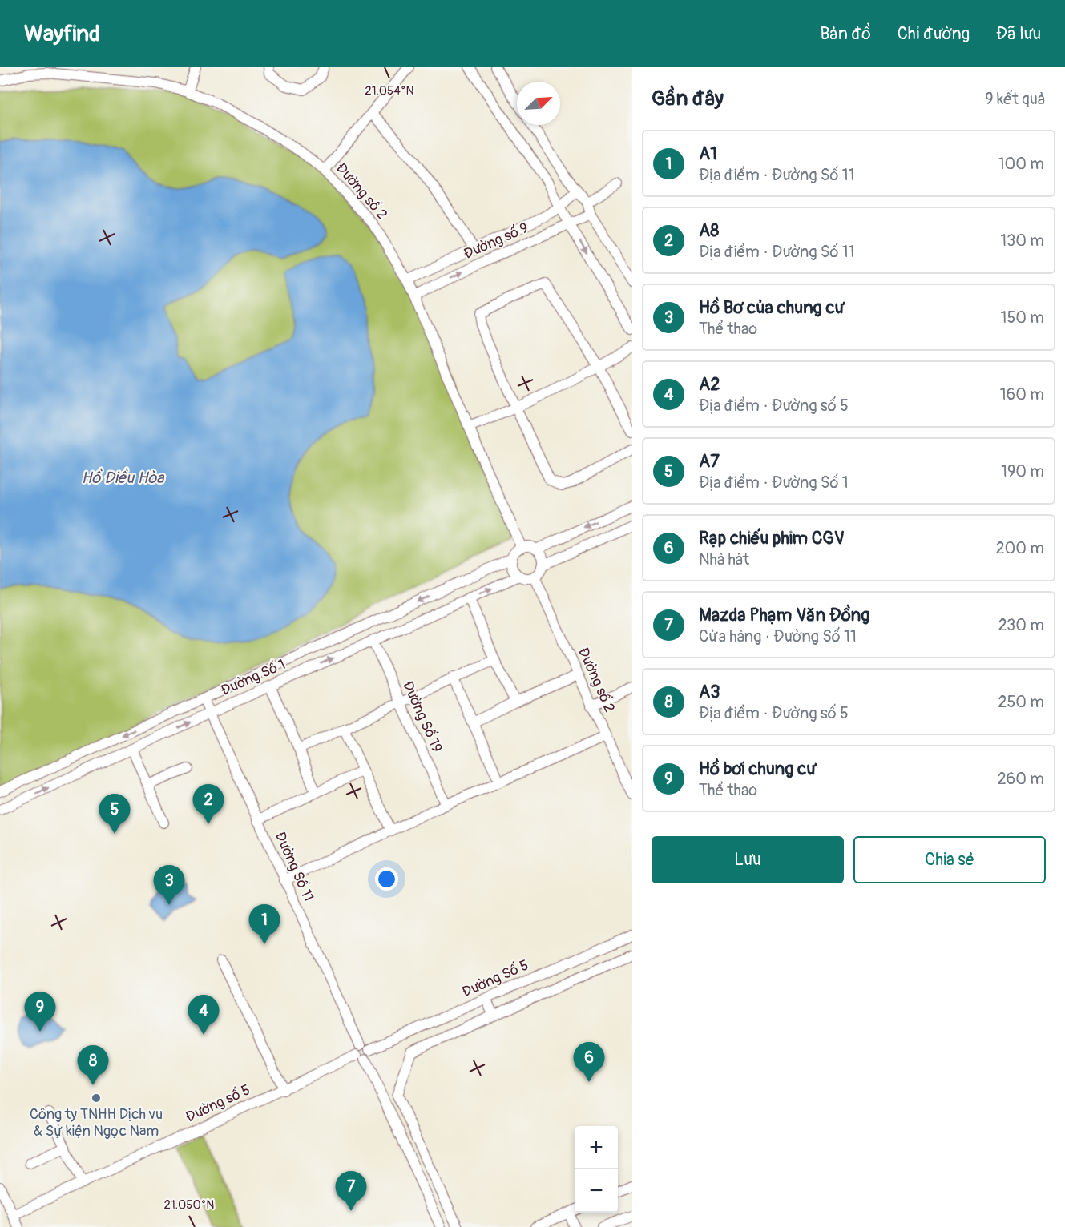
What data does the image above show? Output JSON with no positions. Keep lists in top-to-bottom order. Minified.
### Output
{"streets":{"street":["Đường số 2","Đường số 9","Đường Số 1","Đường Số 19","Đường Số 11","Đường Số 5","Đường số 5"]},"crossings":[["Đường số 2","Đường số 9"],["Đường số 2","Đường Số 1"],["Đường Số 1","Đường Số 19"],["Đường Số 1","Đường Số 11"],["Đường Số 11","Đường Số 5"],["Đường Số 11","Đường số 5"],["Đường Số 5","Đường số 5"]],"water":["Hồ Điều Hòa"],"places":["Công ty TNHH Dịch vụ & Sự kiện Ngọc Nam"],"north":"top right","page":{"header":"Wayfind","nav":["Bản đồ","Chỉ đường","Đã lưu"],"heading":["Gần đây","9 kết quả"],"list":[{"mark":"1","name":"A1","note":"Địa điểm · Đường Số 11","value":"100 m"},{"mark":"2","name":"A8","note":"Địa điểm · Đường Số 11","value":"130 m"},{"mark":"3","name":"Hồ Bơ của chung cư","note":"Thể thao","value":"150 m"},{"mark":"4","name":"A2","note":"Địa điểm · Đường số 5","value":"160 m"},{"mark":"5","name":"A7","note":"Địa điểm · Đường Số 1","value":"190 m"},{"mark":"6","name":"Rạp chiếu phim CGV","note":"Nhà hát","value":"200 m"},{"mark":"7","name":"Mazda Phạm Văn Đồng","note":"Cửa hàng · Đường Số 11","value":"230 m"},{"mark":"8","name":"A3","note":"Địa điểm · Đường số 5","value":"250 m"},{"mark":"9","name":"Hồ bơi chung cư","note":"Thể thao","value":"260 m"}],"pins":["2","5","3","1","9","4","6","8","7"],"buttons":["Lưu","Chia sẻ"],"map_buttons":["+","−"]},"coordinates":["21.054°N","21.050°N"]}
